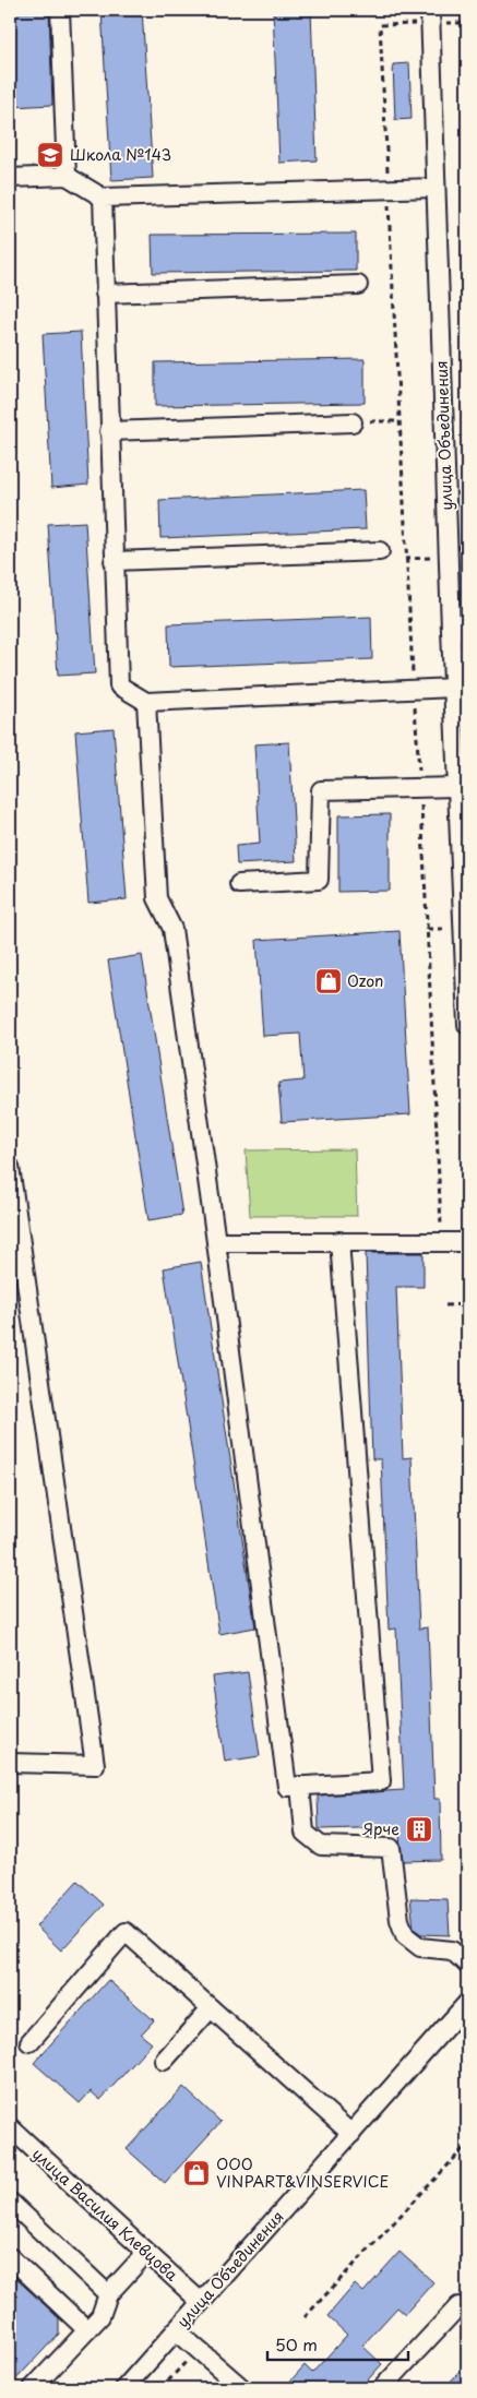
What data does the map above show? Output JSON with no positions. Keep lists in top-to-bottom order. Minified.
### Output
{"streets":{"street":["улица Объединения","улица Василия Клевцова"]},"crossings":[["улица Объединения","улица Василия Клевцова"]],"places":{"school or university":["Школа №143"],"shop":["Ozon","ООО VINPART&VINSERVICE"],"building":["Ярче"]},"scale_bar":"50 m"}
